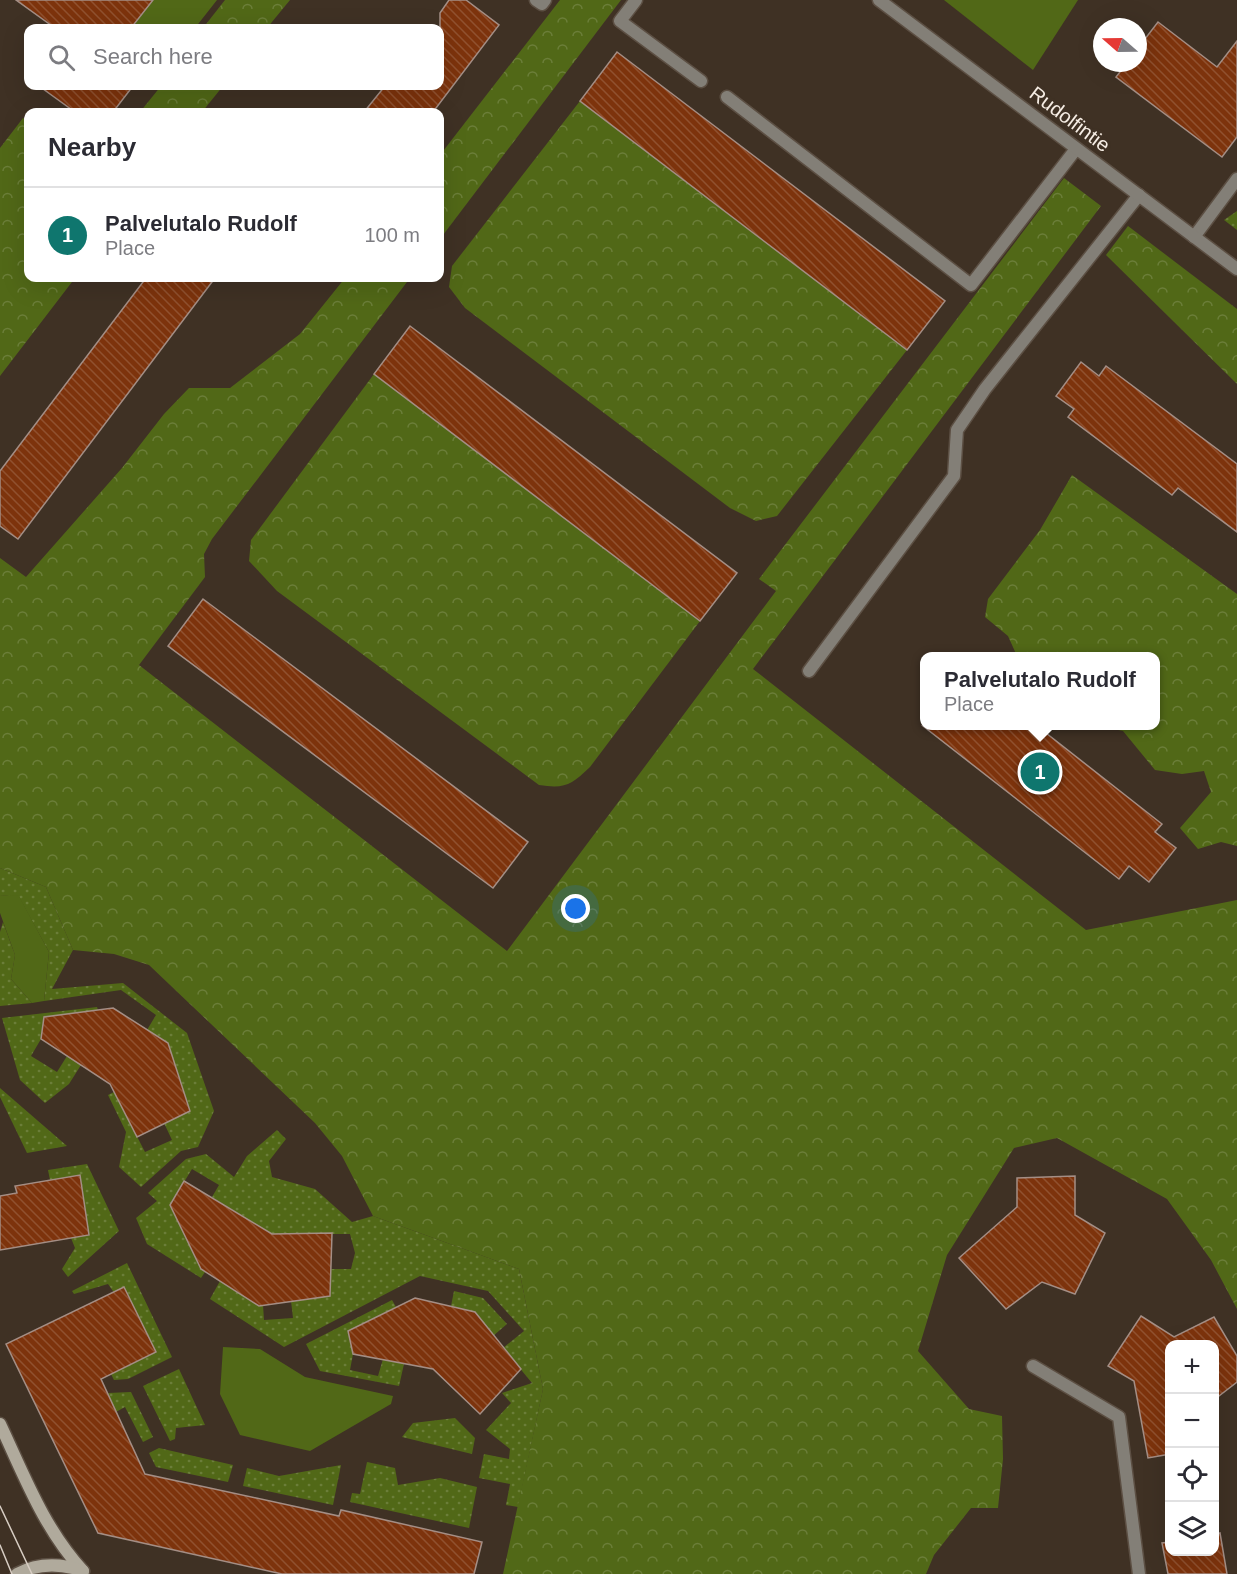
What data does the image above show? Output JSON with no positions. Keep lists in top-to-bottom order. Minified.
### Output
{"streets":{"street":["Rudolfintie"]},"north":"left","page":{"search":"Search here","heading":"Nearby","list":[{"mark":"1","name":"Palvelutalo Rudolf","note":"Place","value":"100 m"}],"popup":["Palvelutalo Rudolf","Place"],"pins":"1","map_buttons":["+","−"]}}
